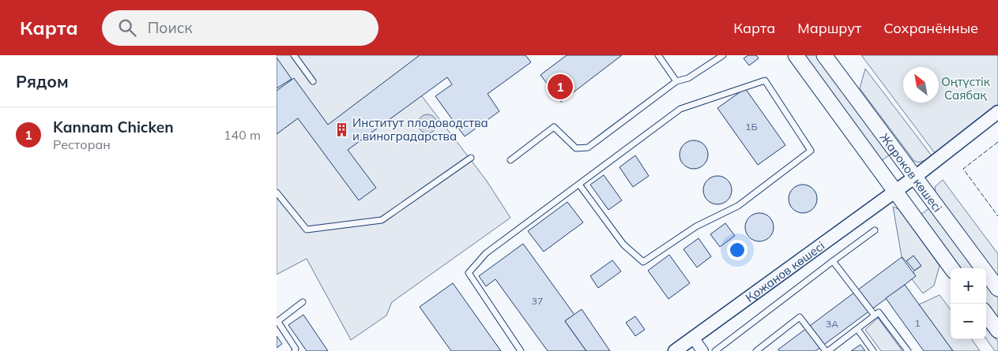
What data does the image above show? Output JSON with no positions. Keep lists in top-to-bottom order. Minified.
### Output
{"streets":{"main road":["Жароков көшесі"],"street":["Қожанов көшесі"]},"crossings":[["Жароков көшесі","Қожанов көшесі"]],"parks":["Оңтүстік Саябақ"],"places":{"building":["Институт плодоводства и виноградарства"]},"house_numbers":["1Б","37","1","3А"],"north":"top left","page":{"header":"Карта","search":"Поиск","nav":["Карта","Маршрут","Сохранённые"],"heading":"Рядом","pins":"1","list":[{"mark":"1","name":"Kannam Chicken","note":"Ресторан","value":"140 m"}],"map_buttons":["+","−"]}}
